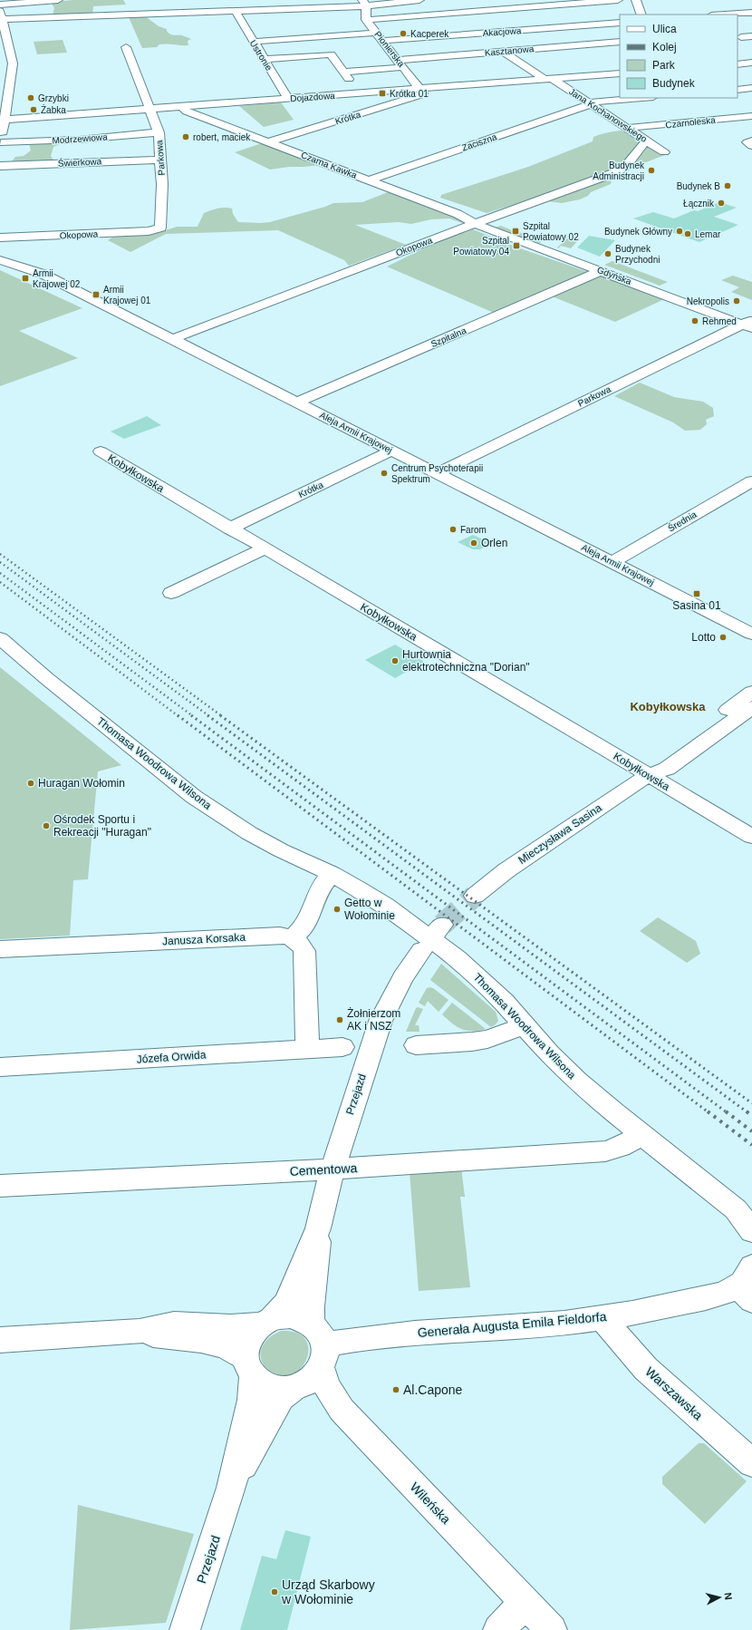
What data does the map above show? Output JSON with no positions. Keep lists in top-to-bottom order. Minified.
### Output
{"streets":{"street":["Akacjowa","Pionierska","Kasztanowa","Ustronie","Dojazdowa","Jana Kochanowskiego","Krótka","Czarnoleska","Modrzewiowa","Zaciszna","Parkowa","Świerkowa","Czarna Kawka","Okopowa","Gdyńska","Szpitalna","Aleja Armii Krajowej","Kobyłkowska","Średnia","Thomasa Woodrowa Wilsona","Mieczysława Sasina","Janusza Korsaka","Józefa Orwida","Przejazd","Cementowa","Generała Augusta Emila Fieldorfa","Warszawska","Wileńska"]},"crossings":[["Akacjowa","Pionierska"],["Akacjowa","Jana Kochanowskiego"],["Pionierska","Kasztanowa"],["Pionierska","Dojazdowa"],["Pionierska","Krótka"],["Kasztanowa","Ustronie"],["Kasztanowa","Jana Kochanowskiego"],["Ustronie","Dojazdowa"],["Dojazdowa","Jana Kochanowskiego"],["Dojazdowa","Krótka"],["Dojazdowa","Parkowa"],["Dojazdowa","Czarna Kawka"],["Jana Kochanowskiego","Czarnoleska"],["Jana Kochanowskiego","Zaciszna"],["Jana Kochanowskiego","Okopowa"],["Krótka","Czarna Kawka"],["Krótka","Aleja Armii Krajowej"],["Krótka","Kobyłkowska"],["Modrzewiowa","Parkowa"],["Zaciszna","Czarna Kawka"],["Parkowa","Świerkowa"],["Parkowa","Okopowa"],["Parkowa","Gdyńska"],["Parkowa","Aleja Armii Krajowej"],["Czarna Kawka","Okopowa"],["Czarna Kawka","Gdyńska"],["Okopowa","Gdyńska"],["Okopowa","Aleja Armii Krajowej"],["Gdyńska","Szpitalna"],["Szpitalna","Aleja Armii Krajowej"],["Aleja Armii Krajowej","Średnia"],["Kobyłkowska","Mieczysława Sasina"],["Thomasa Woodrowa Wilsona","Cementowa"],["Przejazd","Cementowa"],["Przejazd","Generała Augusta Emila Fieldorfa"],["Przejazd","Wileńska"],["Generała Augusta Emila Fieldorfa","Warszawska"],["Generała Augusta Emila Fieldorfa","Wileńska"]],"districts":["Kobyłkowska"],"places":{"other":["Kacperek","Grzybki","Żabka","robert, maciek","Budynek Administracji","Budynek B","Łącznik","Budynek Główny","Lemar","Budynek Przychodni","Nekropolis","Rehmed","Centrum Psychoterapii Spektrum","Farom","Orlen","Lotto","Hurtownia elektrotechniczna \"Dorian\"","Huragan Wołomin","Ośrodek Sportu i Rekreacji \"Huragan\"","Getto w Wołominie","Żołnierzom AK i NSZ","Al.Capone","Urząd Skarbowy w Wołominie"],"transit":["Krótka 01","Szpital Powiatowy 02","Szpital Powiatowy 04","Armii Krajowej 02","Armii Krajowej 01","Sasina 01"]},"legend":["Ulica","Kolej","Park","Budynek"],"north":"right"}
